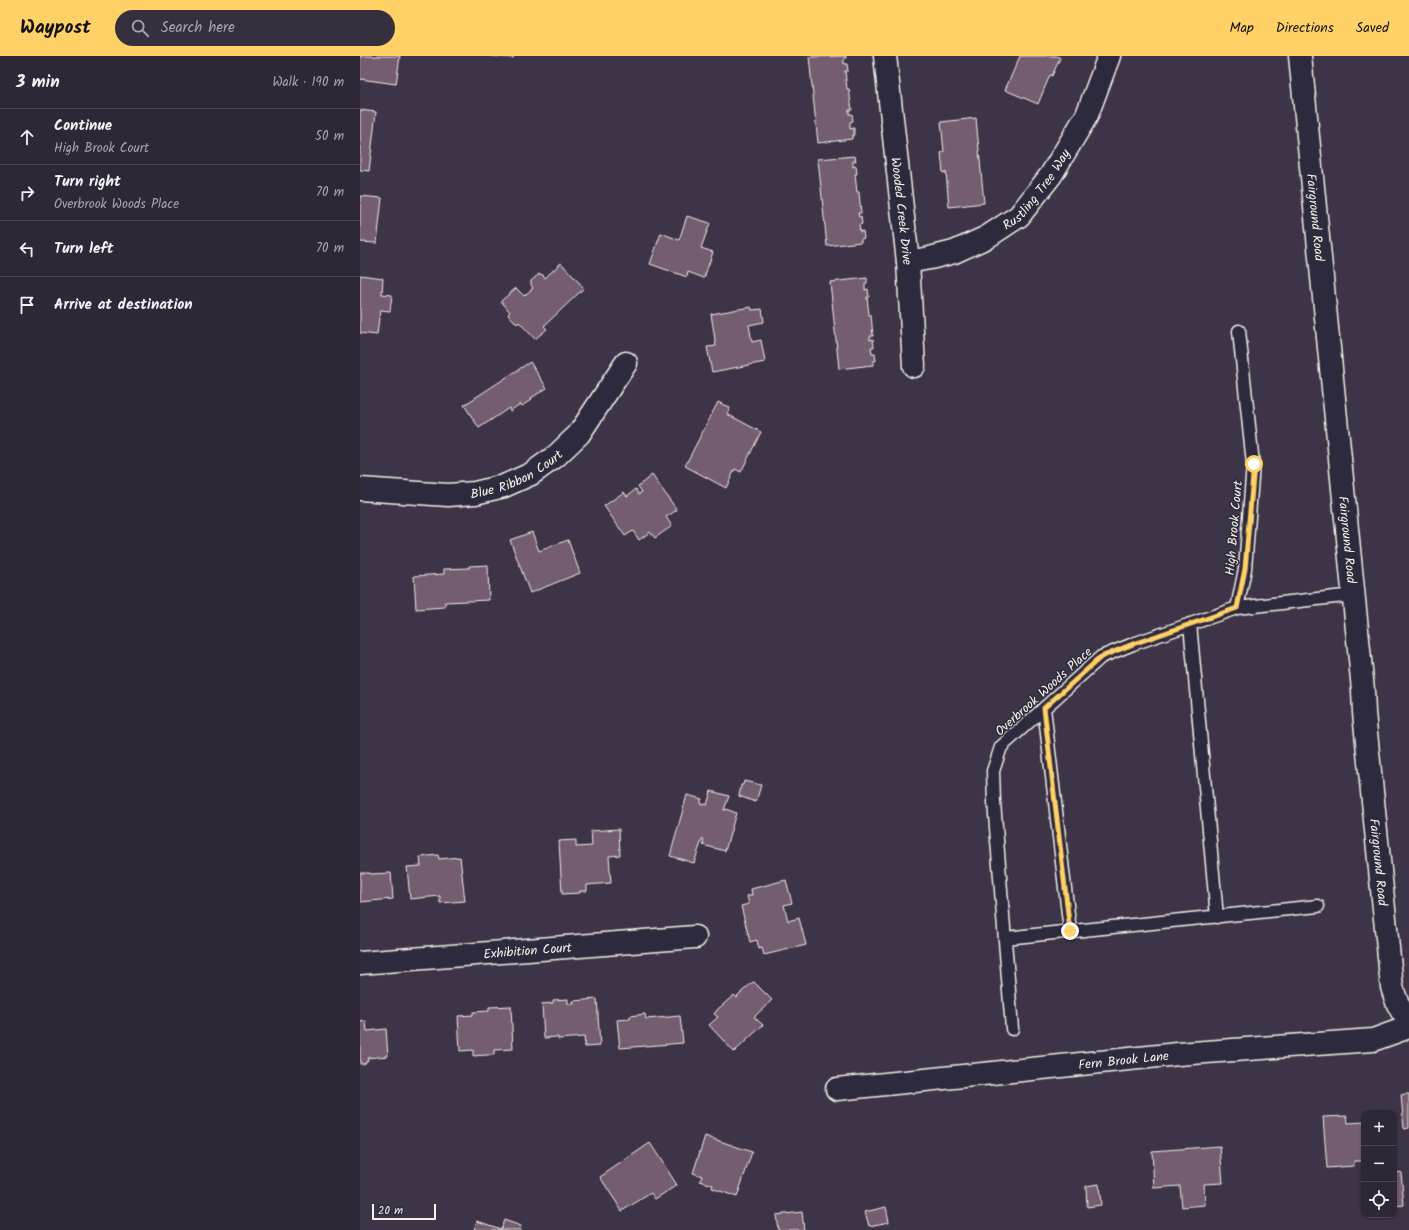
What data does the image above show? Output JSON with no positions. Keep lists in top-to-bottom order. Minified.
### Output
{"streets":{"street":["Rustling Tree Way","Wooded Creek Drive","Fairground Road","Blue Ribbon Court","Exhibition Court","Fern Brook Lane"],"lane":["High Brook Court","Overbrook Woods Place"]},"crossings":[["Rustling Tree Way","Wooded Creek Drive"],["Fairground Road","Overbrook Woods Place"],["High Brook Court","Overbrook Woods Place"]],"scale_bar":"20 m","page":{"header":"Waypost","search":"Search here","nav":["Map","Directions","Saved"],"heading":["3 min","Walk · 190 m"],"list":[["Continue","High Brook Court","50 m"],["Turn right","Overbrook Woods Place","70 m"],["Turn left","70 m"],"Arrive at destination"],"map_buttons":["+","−"],"scale":"20 m"}}
